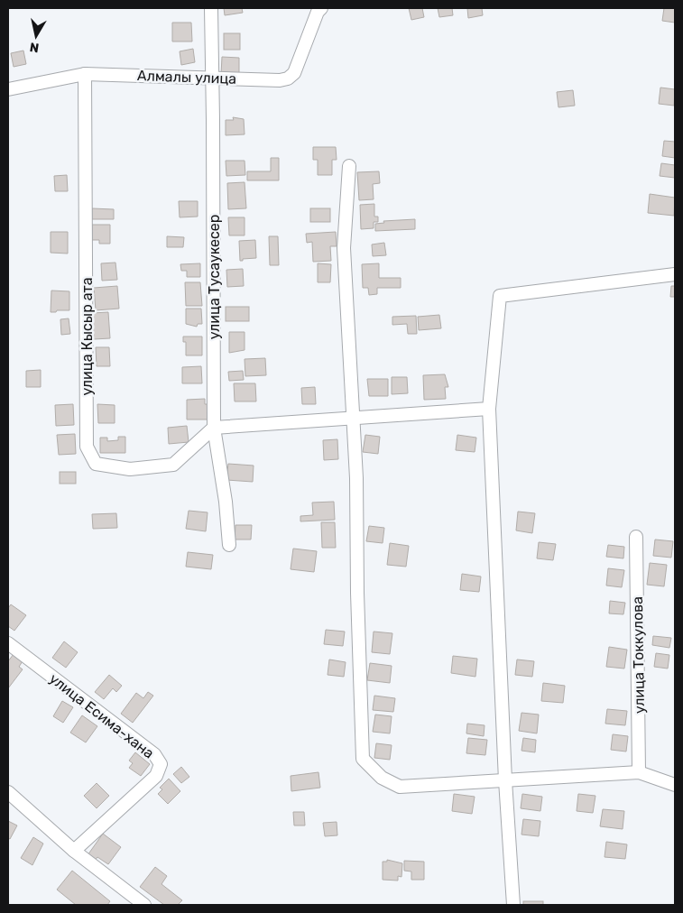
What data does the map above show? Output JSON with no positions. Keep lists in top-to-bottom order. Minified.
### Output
{"streets":{"street":["Алмалы улица","улица Тусаукесер","улица Кысыр ата","улица Токкулова","улица Есима-хана"]},"crossings":[["Алмалы улица","улица Тусаукесер"],["Алмалы улица","улица Кысыр ата"],["улица Тусаукесер","улица Кысыр ата"]],"north":"bottom"}
